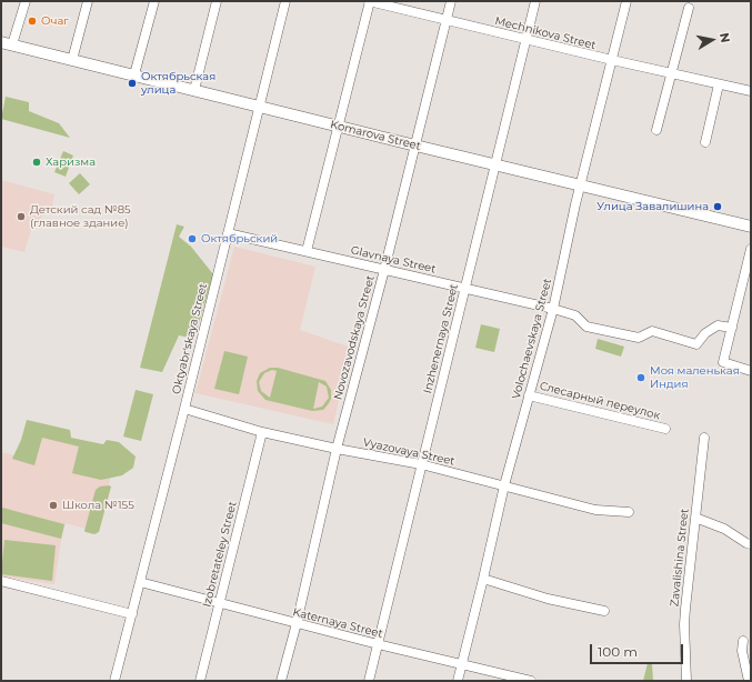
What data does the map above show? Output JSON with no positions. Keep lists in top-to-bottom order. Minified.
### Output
{"streets":{"main road":["Komarova Street"],"street":["Mechnikova Street","Glavnaya Street","Novozavodskaya Street","Oktyabr'skaya Street","Inzhenernaya Street","Volochaevskaya Street","Слесарный переулок","Vyazovaya Street","Izobretateley Street","Zavalishina Street","Katernaya Street"]},"crossings":[["Mechnikova Street","Novozavodskaya Street"],["Mechnikova Street","Inzhenernaya Street"],["Mechnikova Street","Volochaevskaya Street"],["Komarova Street","Novozavodskaya Street"],["Komarova Street","Oktyabr'skaya Street"],["Komarova Street","Inzhenernaya Street"],["Komarova Street","Volochaevskaya Street"],["Glavnaya Street","Novozavodskaya Street"],["Glavnaya Street","Oktyabr'skaya Street"],["Glavnaya Street","Inzhenernaya Street"],["Glavnaya Street","Volochaevskaya Street"],["Novozavodskaya Street","Vyazovaya Street"],["Novozavodskaya Street","Katernaya Street"],["Oktyabr'skaya Street","Vyazovaya Street"],["Oktyabr'skaya Street","Katernaya Street"],["Inzhenernaya Street","Vyazovaya Street"],["Inzhenernaya Street","Katernaya Street"],["Volochaevskaya Street","Слесарный переулок"],["Volochaevskaya Street","Vyazovaya Street"],["Volochaevskaya Street","Katernaya Street"],["Vyazovaya Street","Izobretateley Street"],["Izobretateley Street","Katernaya Street"]],"places":["Очаг","Октябрьская улица","Харизма","Улица Завалишина","Детский сад №85 (главное здание)","Октябрьский","Моя маленькая Индия","Школа №155"],"scale_bar":"100 m","north":"right"}
